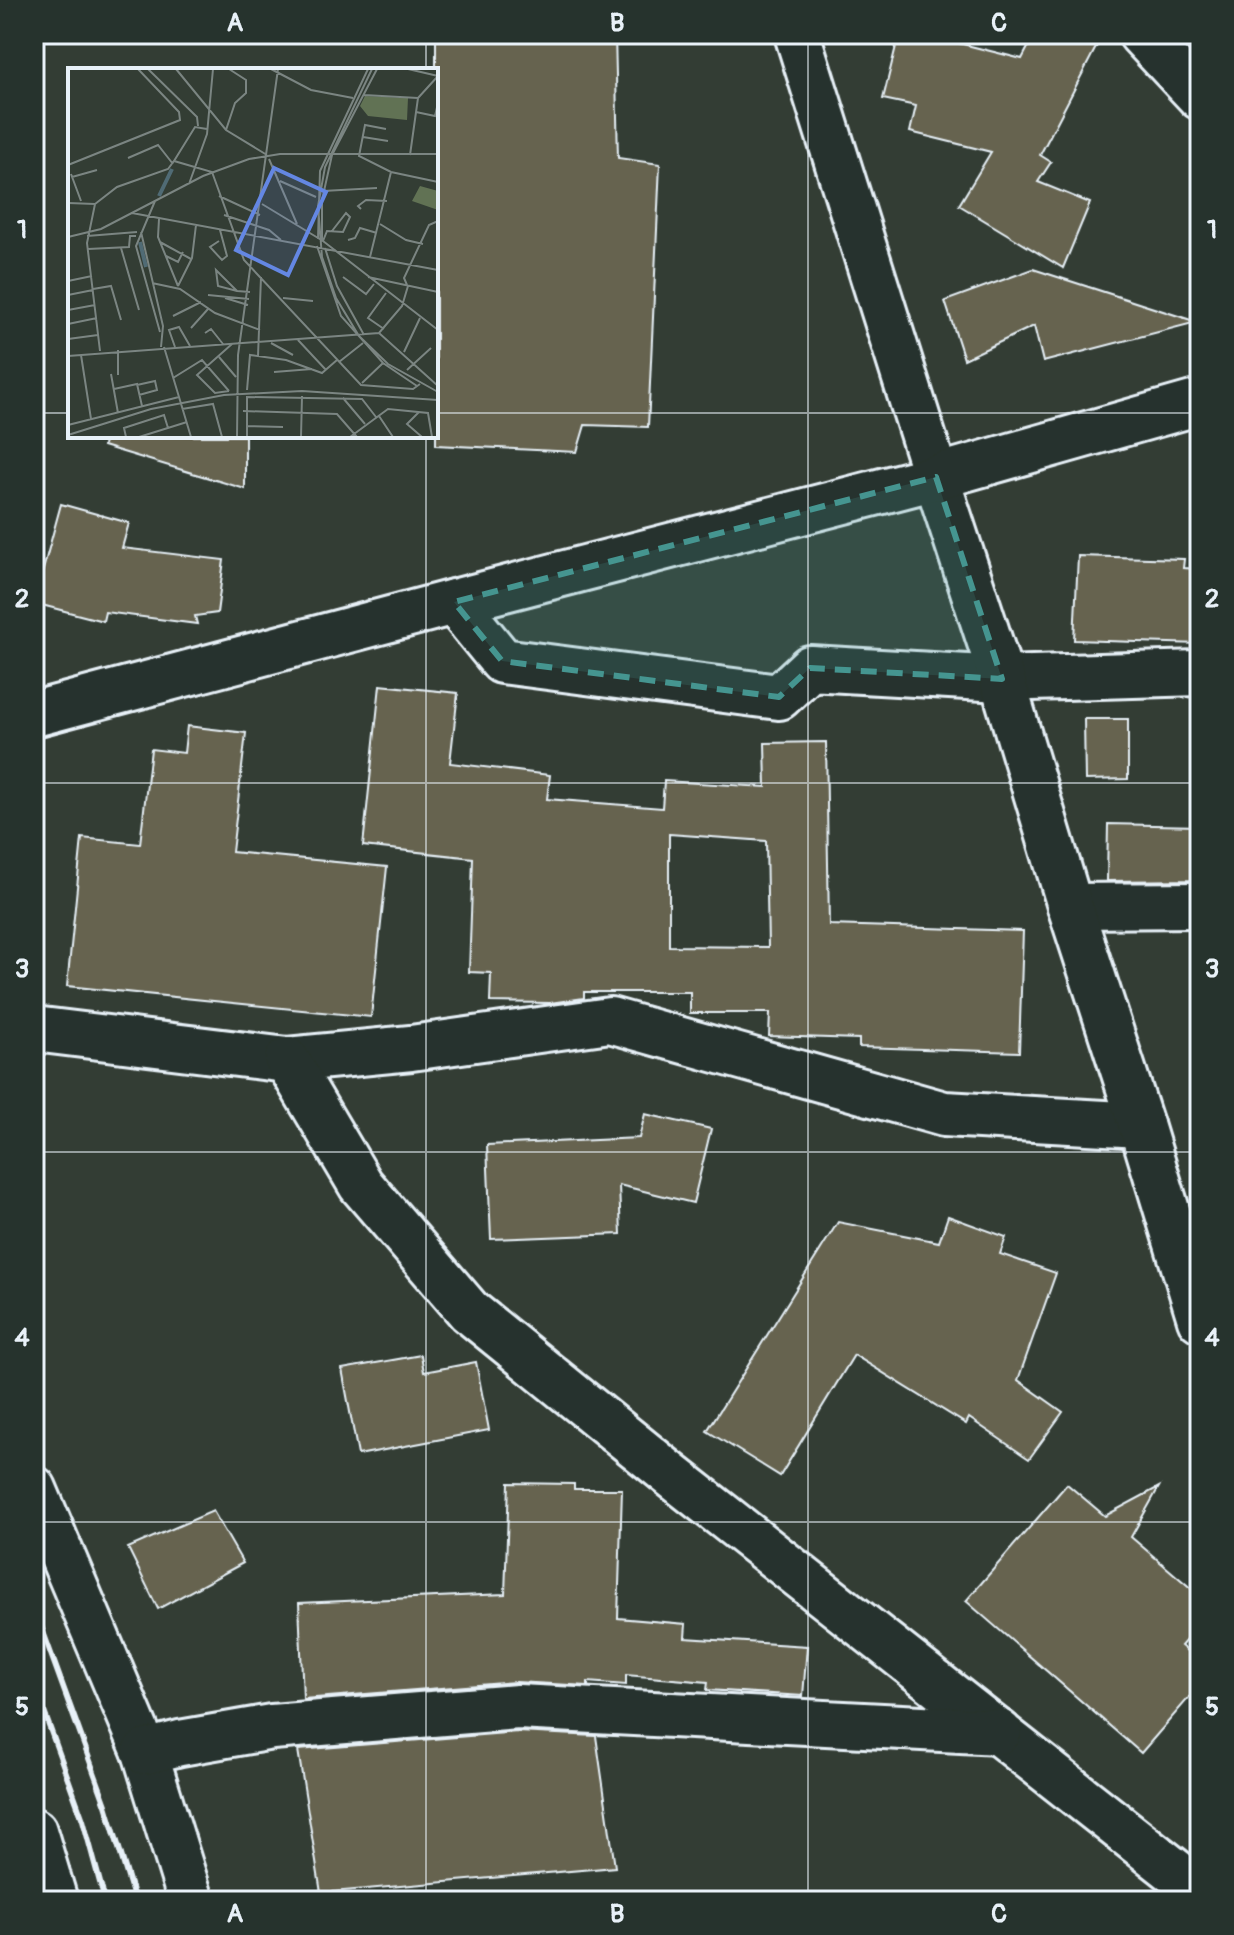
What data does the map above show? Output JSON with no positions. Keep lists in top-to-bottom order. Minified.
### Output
{"grid":{"columns":["A","B","C"],"rows":["1","2","3","4","5"]}}
